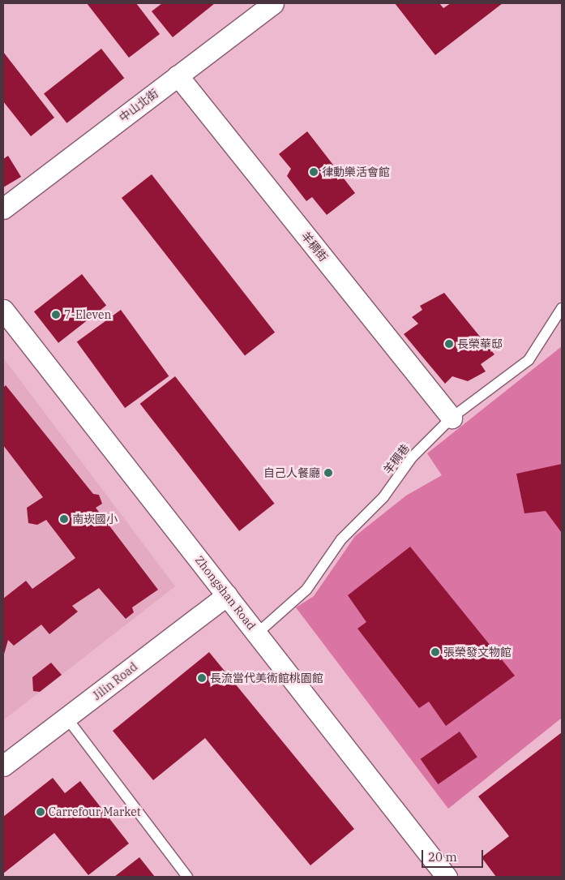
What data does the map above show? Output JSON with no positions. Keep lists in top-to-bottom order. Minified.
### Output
{"streets":{"street":["中山北街","羊稠街","Zhongshan Road","Jilin Road"],"lane":["羊稠巷"]},"crossings":[["中山北街","羊稠街"],["羊稠街","羊稠巷"],["羊稠巷","Zhongshan Road"],["Zhongshan Road","Jilin Road"]],"places":["律動樂活會館","7-Eleven","長榮華邸","自己人餐廳","南崁國小","張榮發文物館","長流當代美術館桃園館","Carrefour Market"],"scale_bar":"20 m"}
